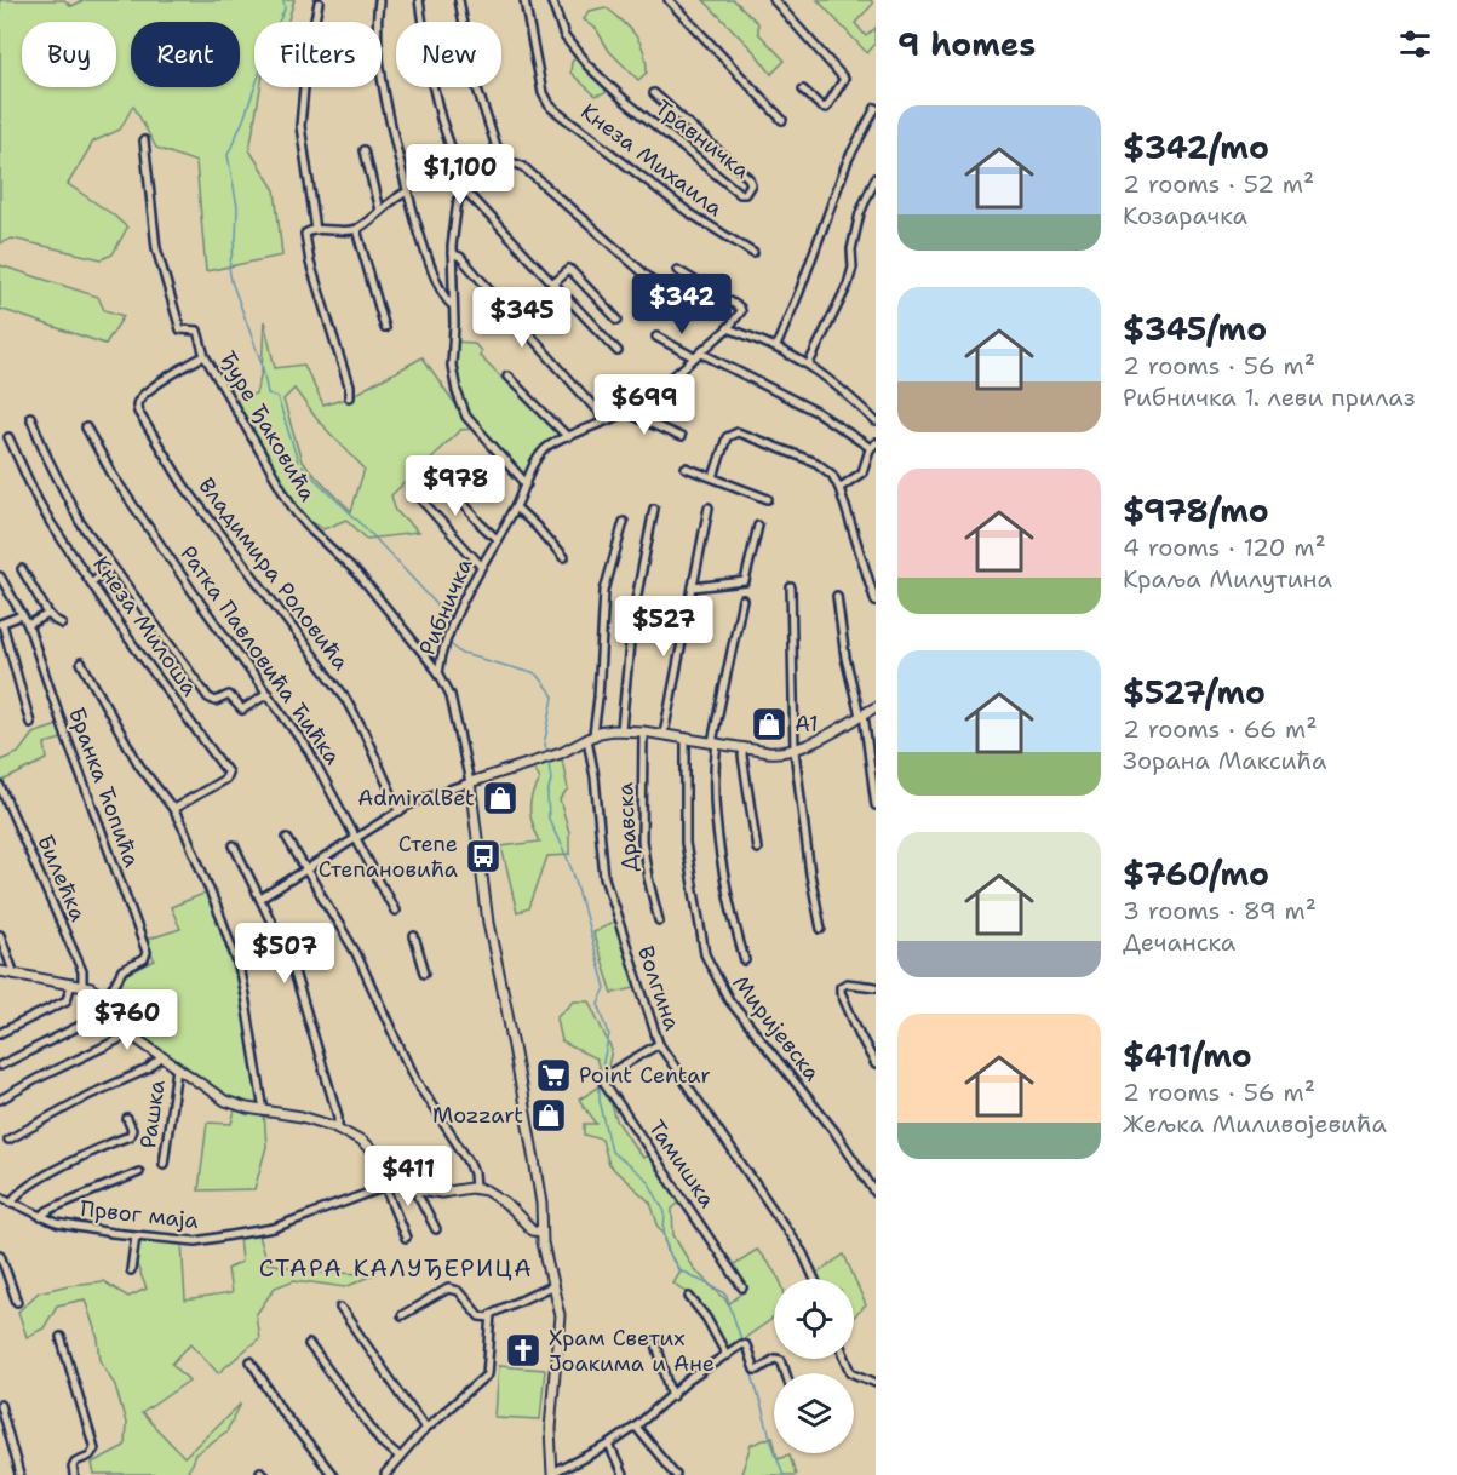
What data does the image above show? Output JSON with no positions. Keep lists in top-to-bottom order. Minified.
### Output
{"streets":{"street":["Травничка","Кнеза Михаила","Ђуре Ђаковића","Владимира Роловића","Рибничка","Кнеза Милоша","Ратка Павловића Ћићка","Бранка Ћопића","Дравска","Билећка","Волгина","Миријевска","Рашка","Тамишка","Првог маја"]},"crossings":[["Ђуре Ђаковића","Владимира Роловића"],["Ђуре Ђаковића","Рибничка"],["Кнеза Милоша","Ратка Павловића Ћићка"],["Волгина","Тамишка"]],"districts":["СТАРА КАЛУЂЕРИЦА"],"places":{"shop":["A1","AdmiralBet","Mozzart"],"bus stop":["Степе Степановића"],"supermarket":["Point Centar"],"church":["Храм Светих Јоакима и Ане"]},"page":{"heading":"9 homes","chip":["Buy","Rent","Filters","New"],"list":[{"name":"$342/mo","note":"2 rooms · 52 m² · Козарачка"},{"name":"$345/mo","note":"2 rooms · 56 m² · Рибничка 1. леви прилаз"},{"name":"$978/mo","note":"4 rooms · 120 m² · Краља Милутина"},{"name":"$527/mo","note":"2 rooms · 66 m² · Зорана Максића"},{"name":"$760/mo","note":"3 rooms · 89 m² · Дечанска"},{"name":"$411/mo","note":"2 rooms · 56 m² · Жељка Миливојевића"}],"price":["$1,100","$342","$345","$699","$978","$527","$507","$760","$411"]}}
